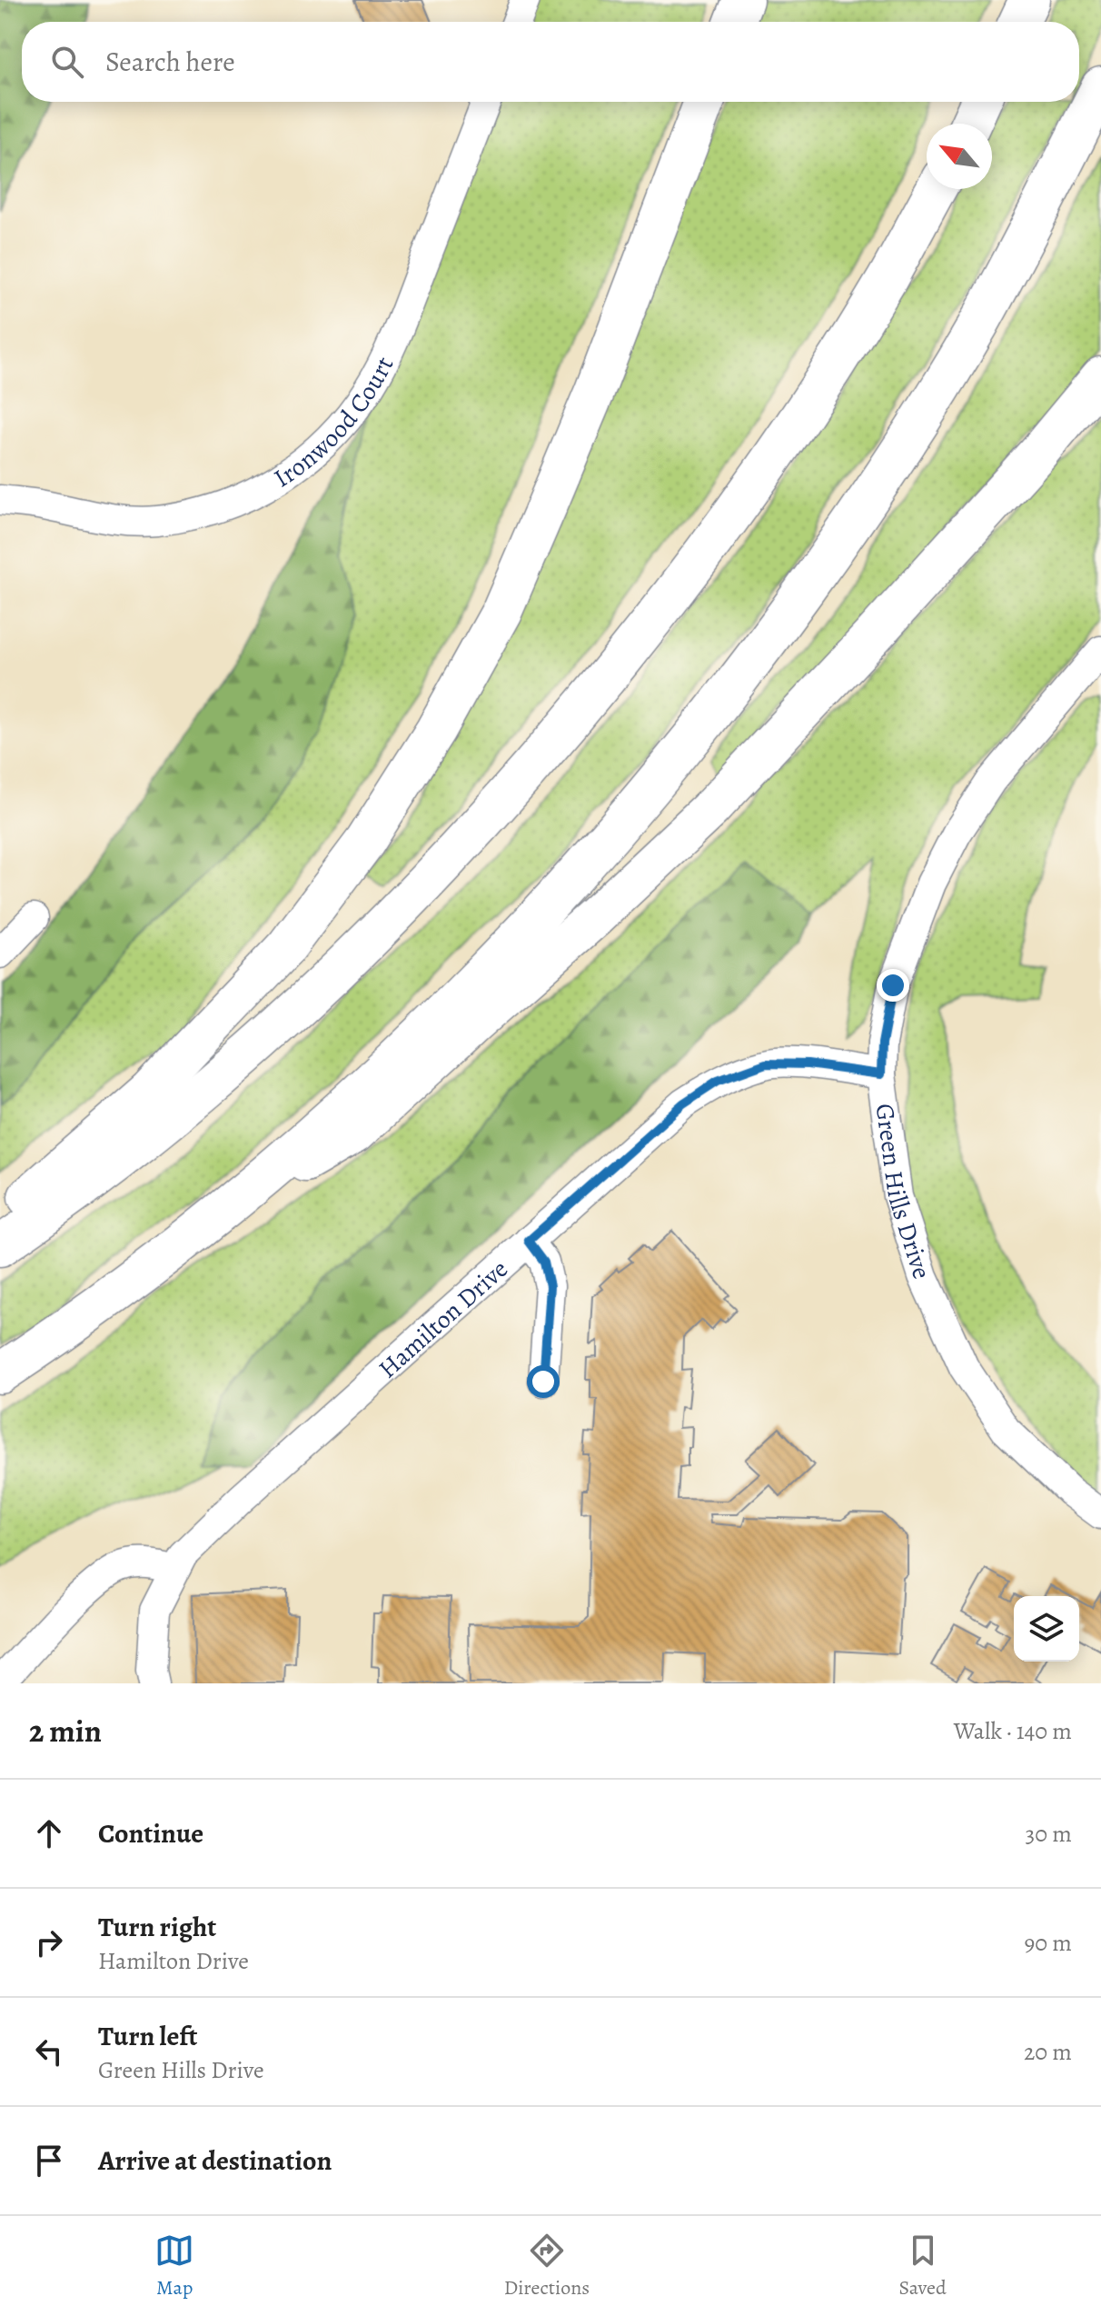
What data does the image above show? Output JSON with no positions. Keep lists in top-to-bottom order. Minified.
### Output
{"streets":{"street":["Ironwood Court","Green Hills Drive","Hamilton Drive"]},"crossings":[["Green Hills Drive","Hamilton Drive"]],"north":"top left","page":{"search":"Search here","heading":["2 min","Walk · 140 m"],"list":[["Continue","30 m"],["Turn right","Hamilton Drive","90 m"],["Turn left","Green Hills Drive","20 m"],"Arrive at destination"],"nav":["Map","Directions","Saved"]}}
